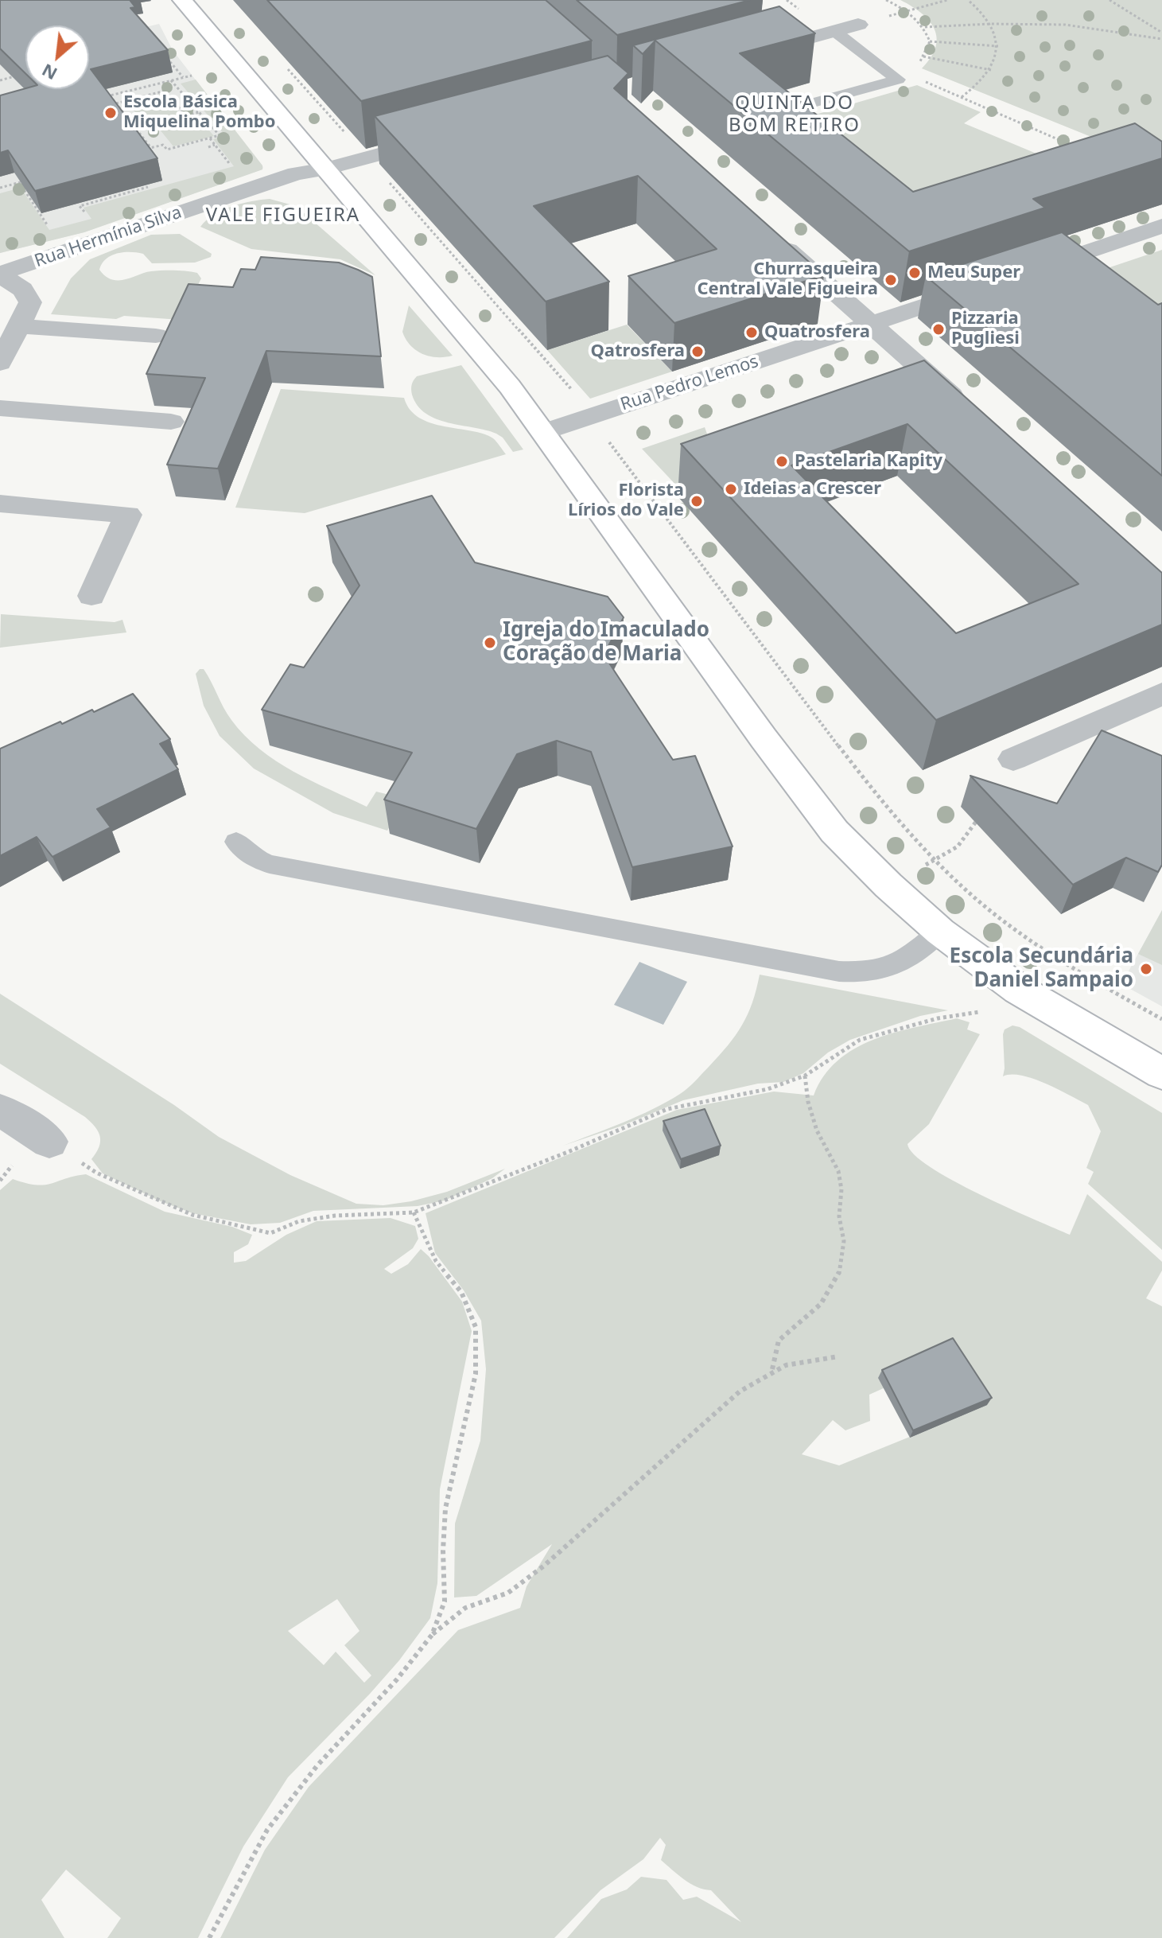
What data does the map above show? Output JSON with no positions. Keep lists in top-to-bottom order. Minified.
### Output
{"streets":{"street":["Rua Hermínia Silva","Rua Pedro Lemos"]},"districts":["QUINTA DO BOM RETIRO","VALE FIGUEIRA"],"places":["Escola Básica Miquelina Pombo","Meu Super","Churrasqueira Central Vale Figueira","Pizzaria Pugliesi","Quatrosfera","Qatrosfera","Pastelaria Kapity","Ideias a Crescer","Florista Lírios do Vale","Igreja do Imaculado Coração de Maria","Escola Secundária Daniel Sampaio"],"north":"bottom left"}
